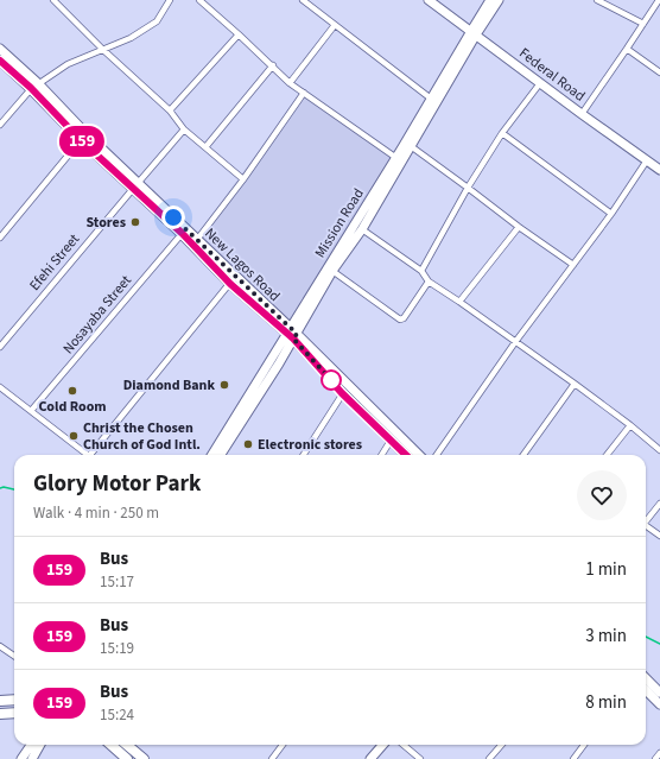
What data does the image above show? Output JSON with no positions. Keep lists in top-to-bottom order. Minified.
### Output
{"streets":{"street":["Federal Road","Mission Road","Efehi Street","New Lagos Road","Nosayaba Street"]},"crossings":[["Federal Road","Mission Road"],["Mission Road","New Lagos Road"],["Efehi Street","New Lagos Road"],["New Lagos Road","Nosayaba Street"]],"places":["Stores","Diamond Bank","Cold Room","Christ the Chosen Church of God Intl.","Electronic stores"],"lines":["bus line 159"],"page":{"on_map":"159","heading":["Glory Motor Park","Walk · 4 min · 250 m"],"list":[{"mark":"159","name":"Bus","note":"15:17","value":"1 min"},{"mark":"159","name":"Bus","note":"15:19","value":"3 min"},{"mark":"159","name":"Bus","note":"15:24","value":"8 min"}]}}
